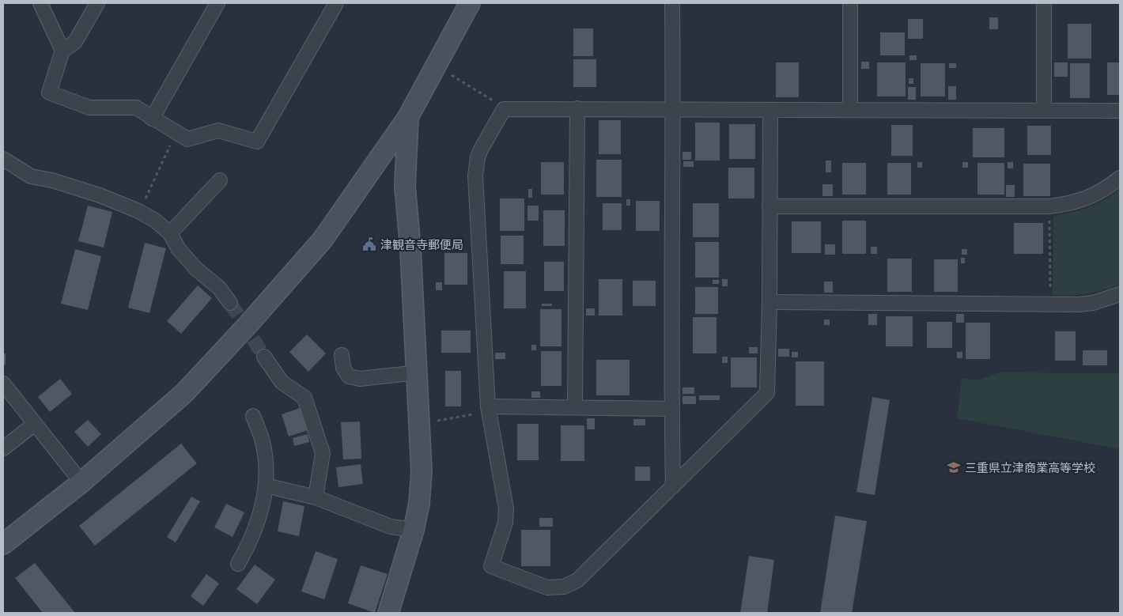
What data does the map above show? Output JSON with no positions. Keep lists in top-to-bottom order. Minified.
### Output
{"places":{"public building":["津観音寺郵便局"],"school or university":["三重県立津商業高等学校"]}}
